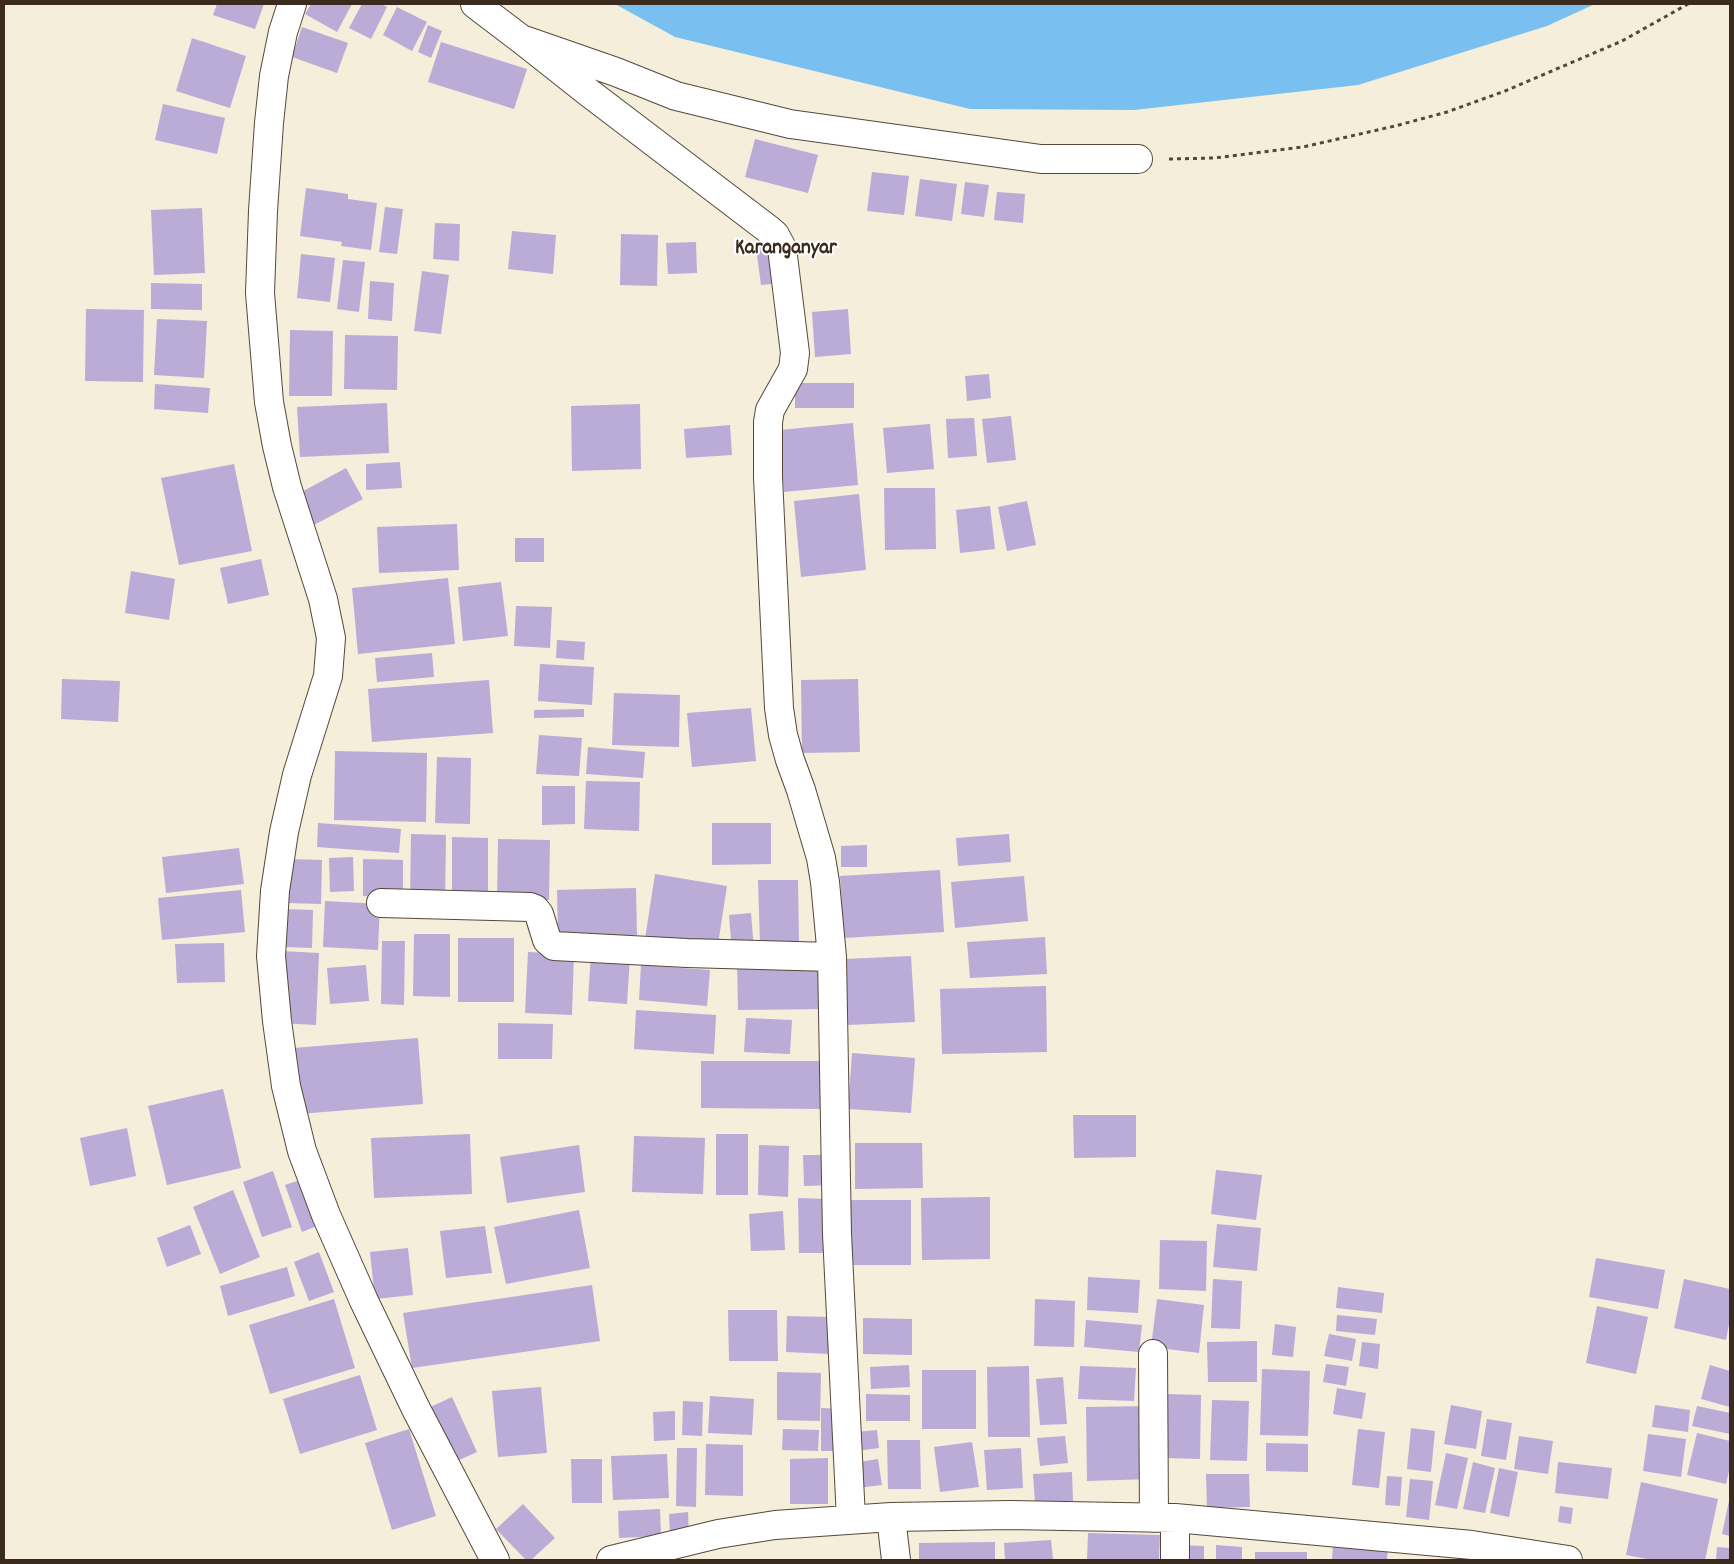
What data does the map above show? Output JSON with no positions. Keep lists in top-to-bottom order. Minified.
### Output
{"districts":["Karanganyar"]}
